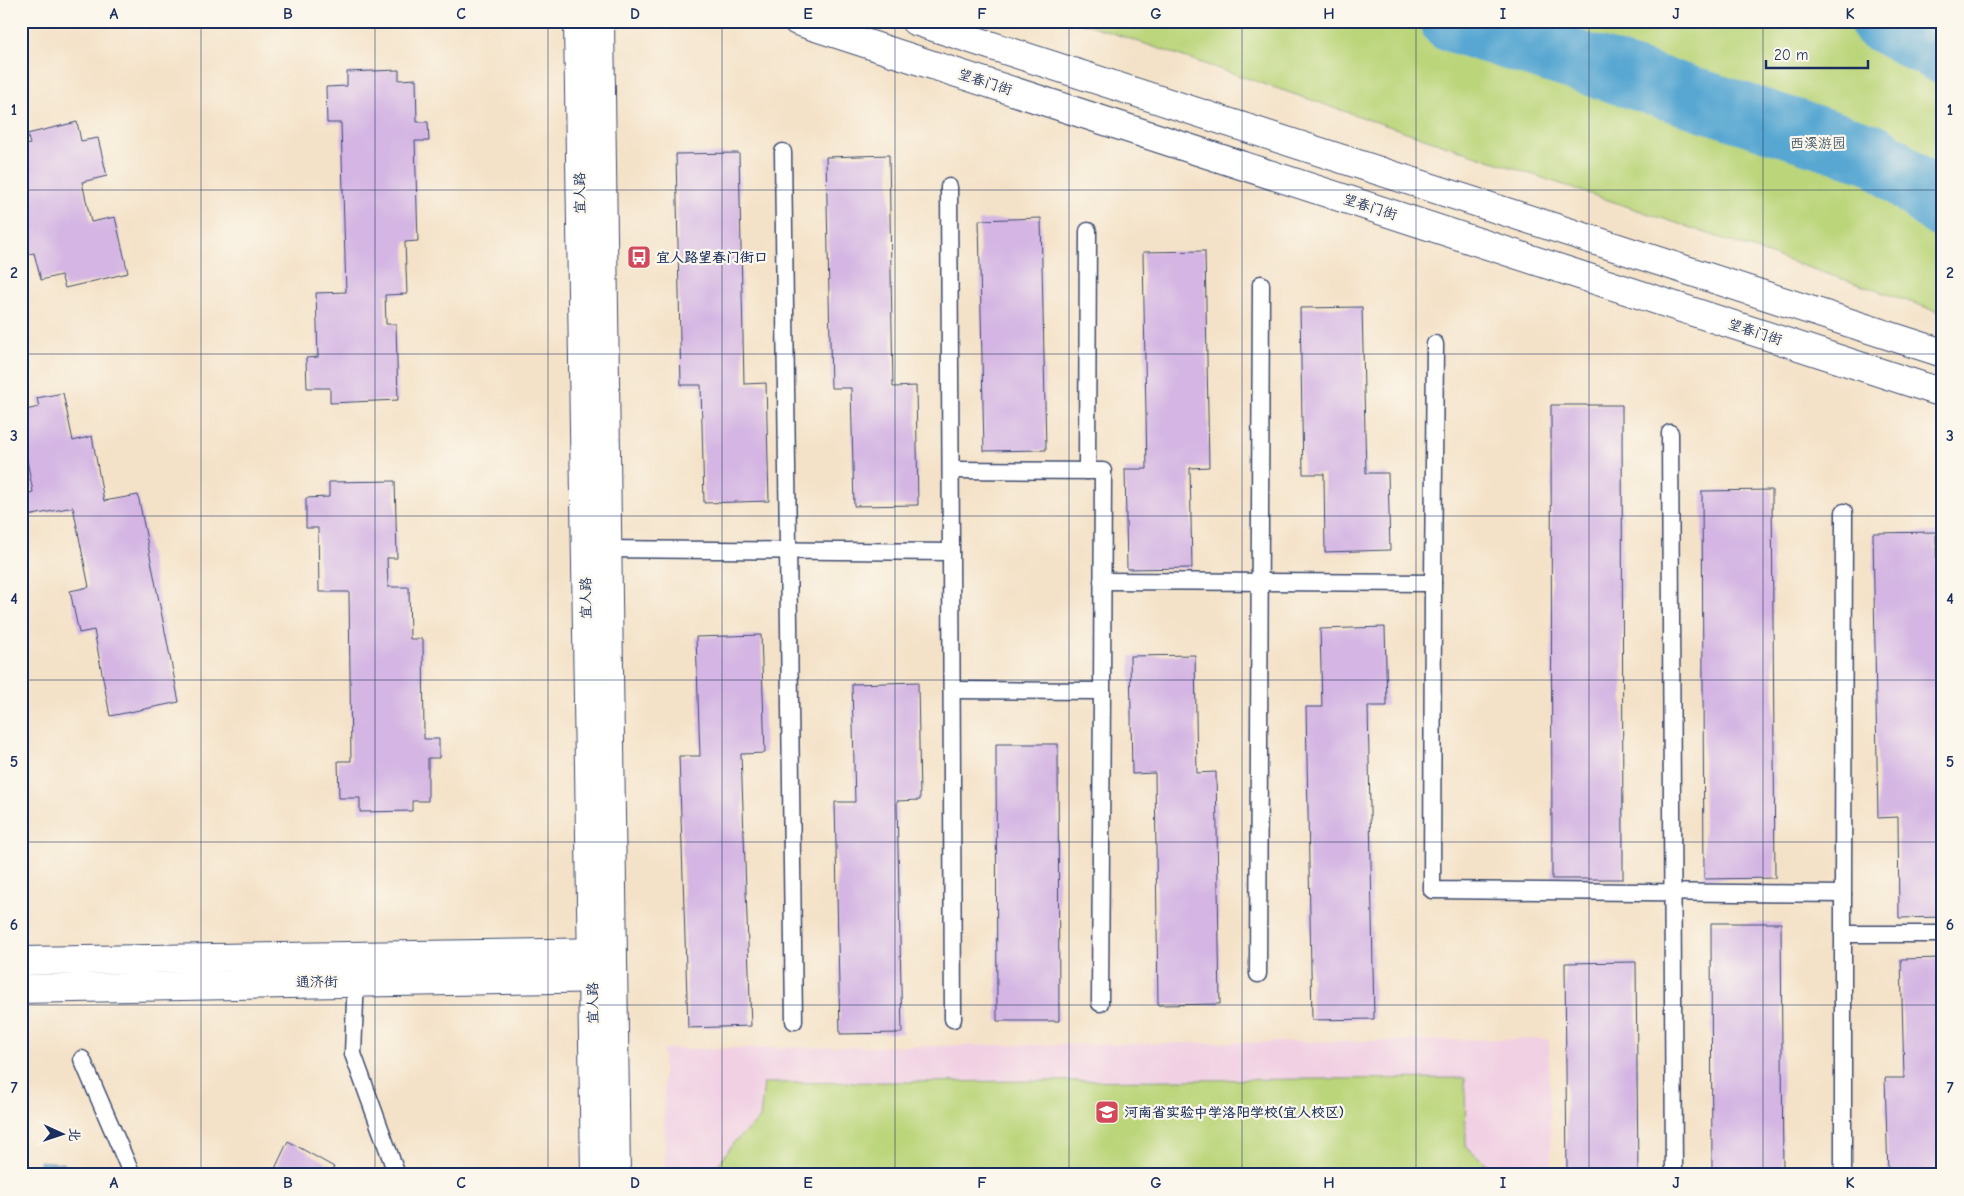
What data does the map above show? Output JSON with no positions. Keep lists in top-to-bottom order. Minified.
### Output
{"streets":{"street":["望春门街","宜人路","通济街"]},"crossings":[["宜人路","通济街"]],"parks":["西溪游园"],"places":{"bus stop":["宜人路望春门街口"],"school or university":["河南省实验中学洛阳学校(宜人校区)"]},"scale_bar":"20 m","north":"right","grid":{"columns":["A","B","C","D","E","F","G","H","I","J","K"],"rows":["1","2","3","4","5","6","7"]}}
